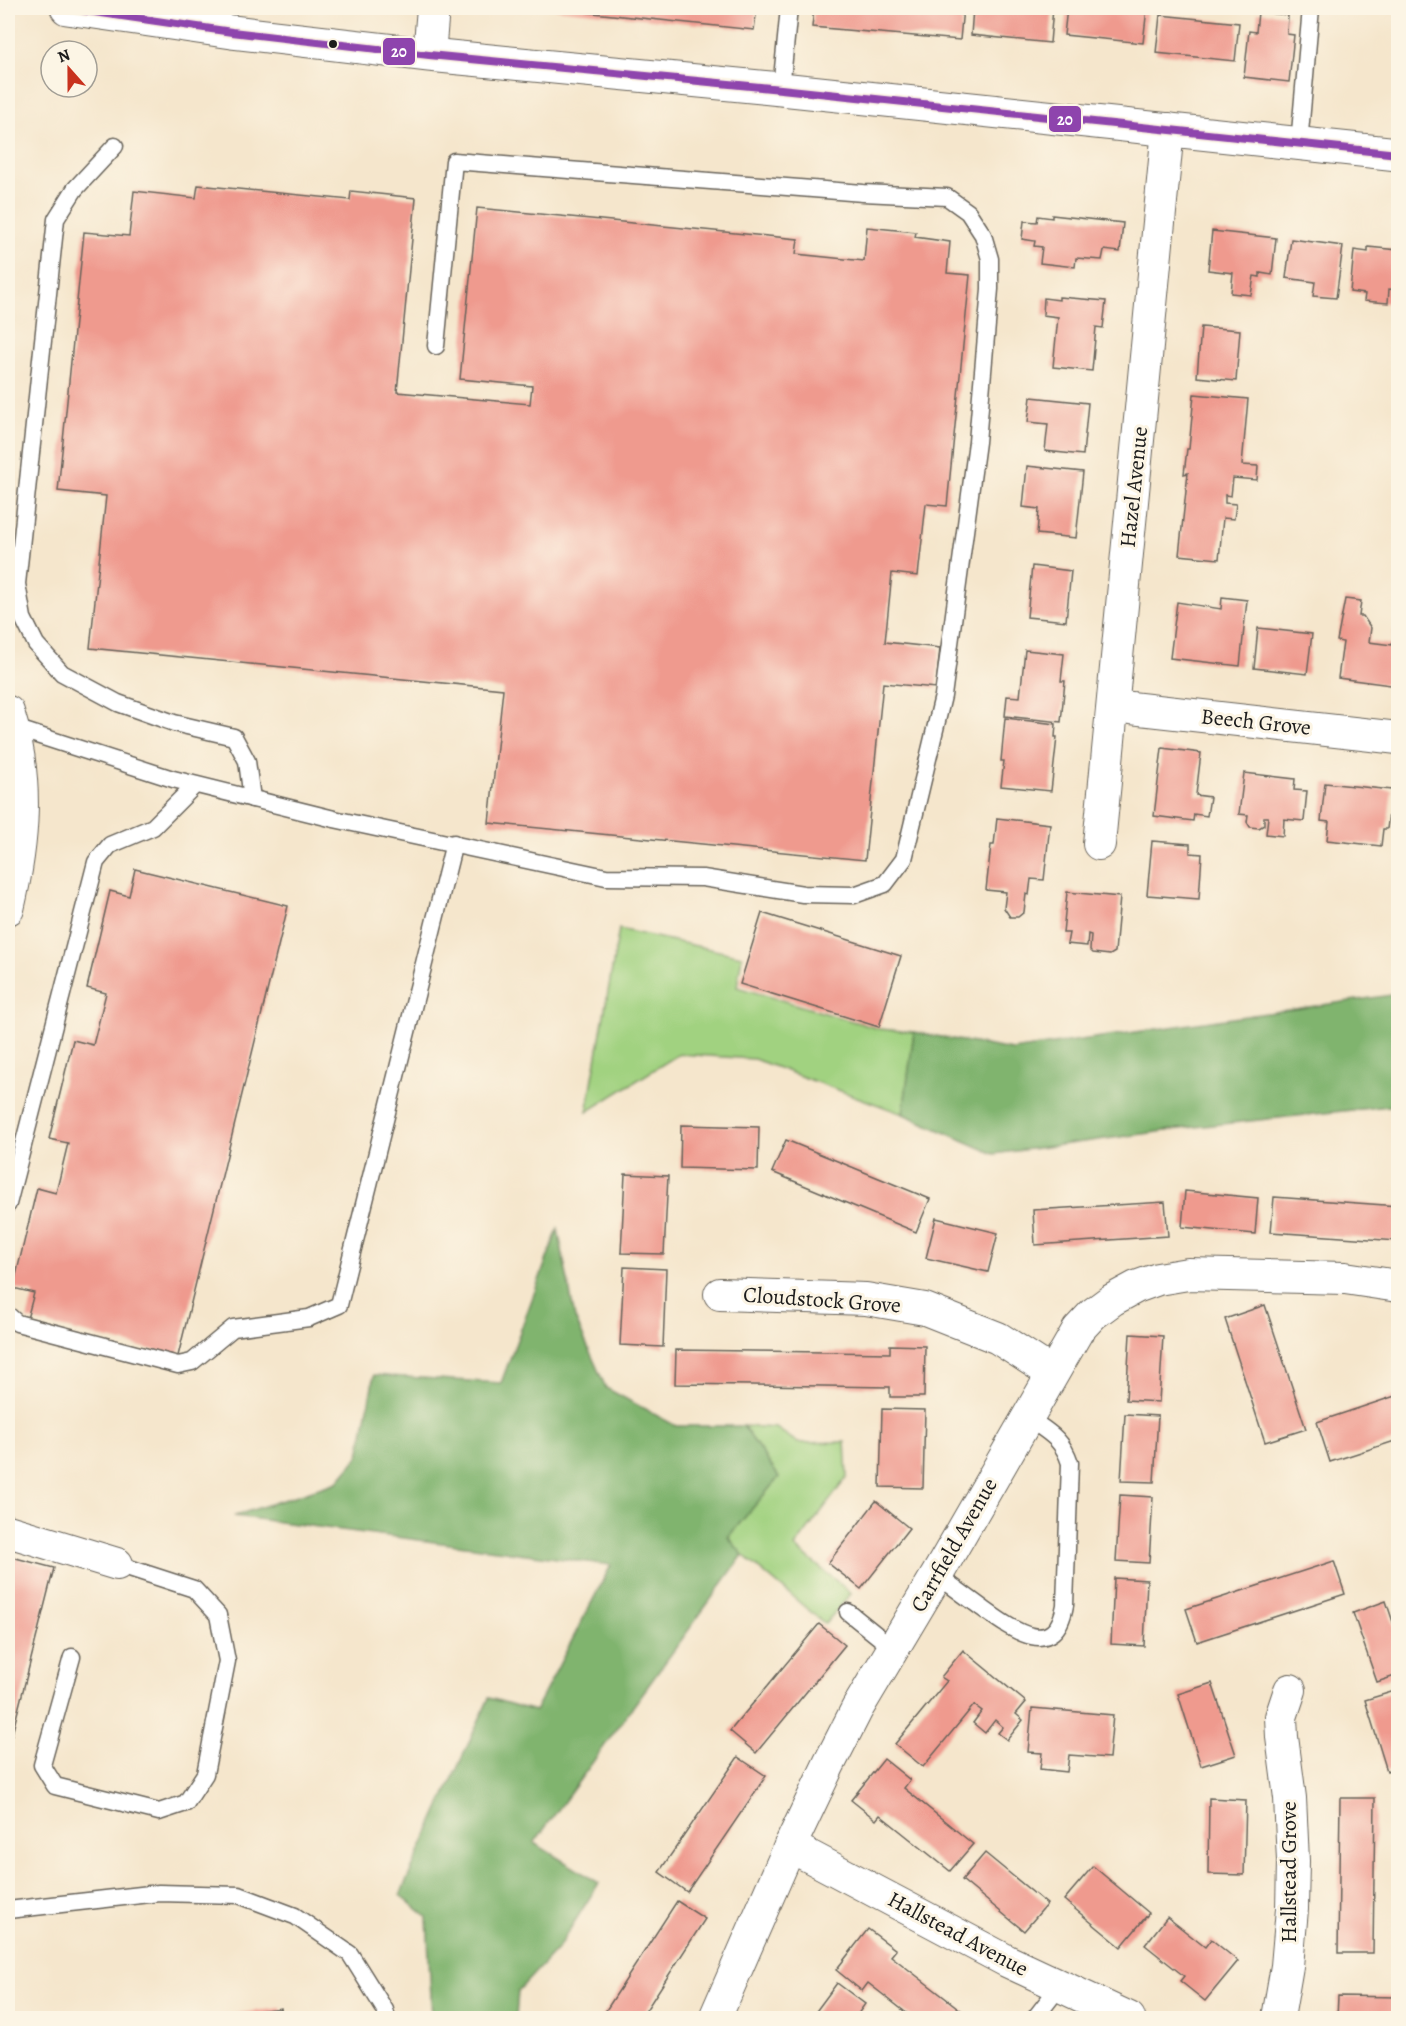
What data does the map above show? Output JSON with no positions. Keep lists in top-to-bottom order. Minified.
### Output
{"streets":{"street":["Hazel Avenue","Beech Grove","Cloudstock Grove","Carrfield Avenue","Hallstead Grove","Hallstead Avenue"]},"crossings":[["Hazel Avenue","Beech Grove"],["Cloudstock Grove","Carrfield Avenue"],["Carrfield Avenue","Hallstead Avenue"]],"lines":["transit line 20"],"north":"top"}
